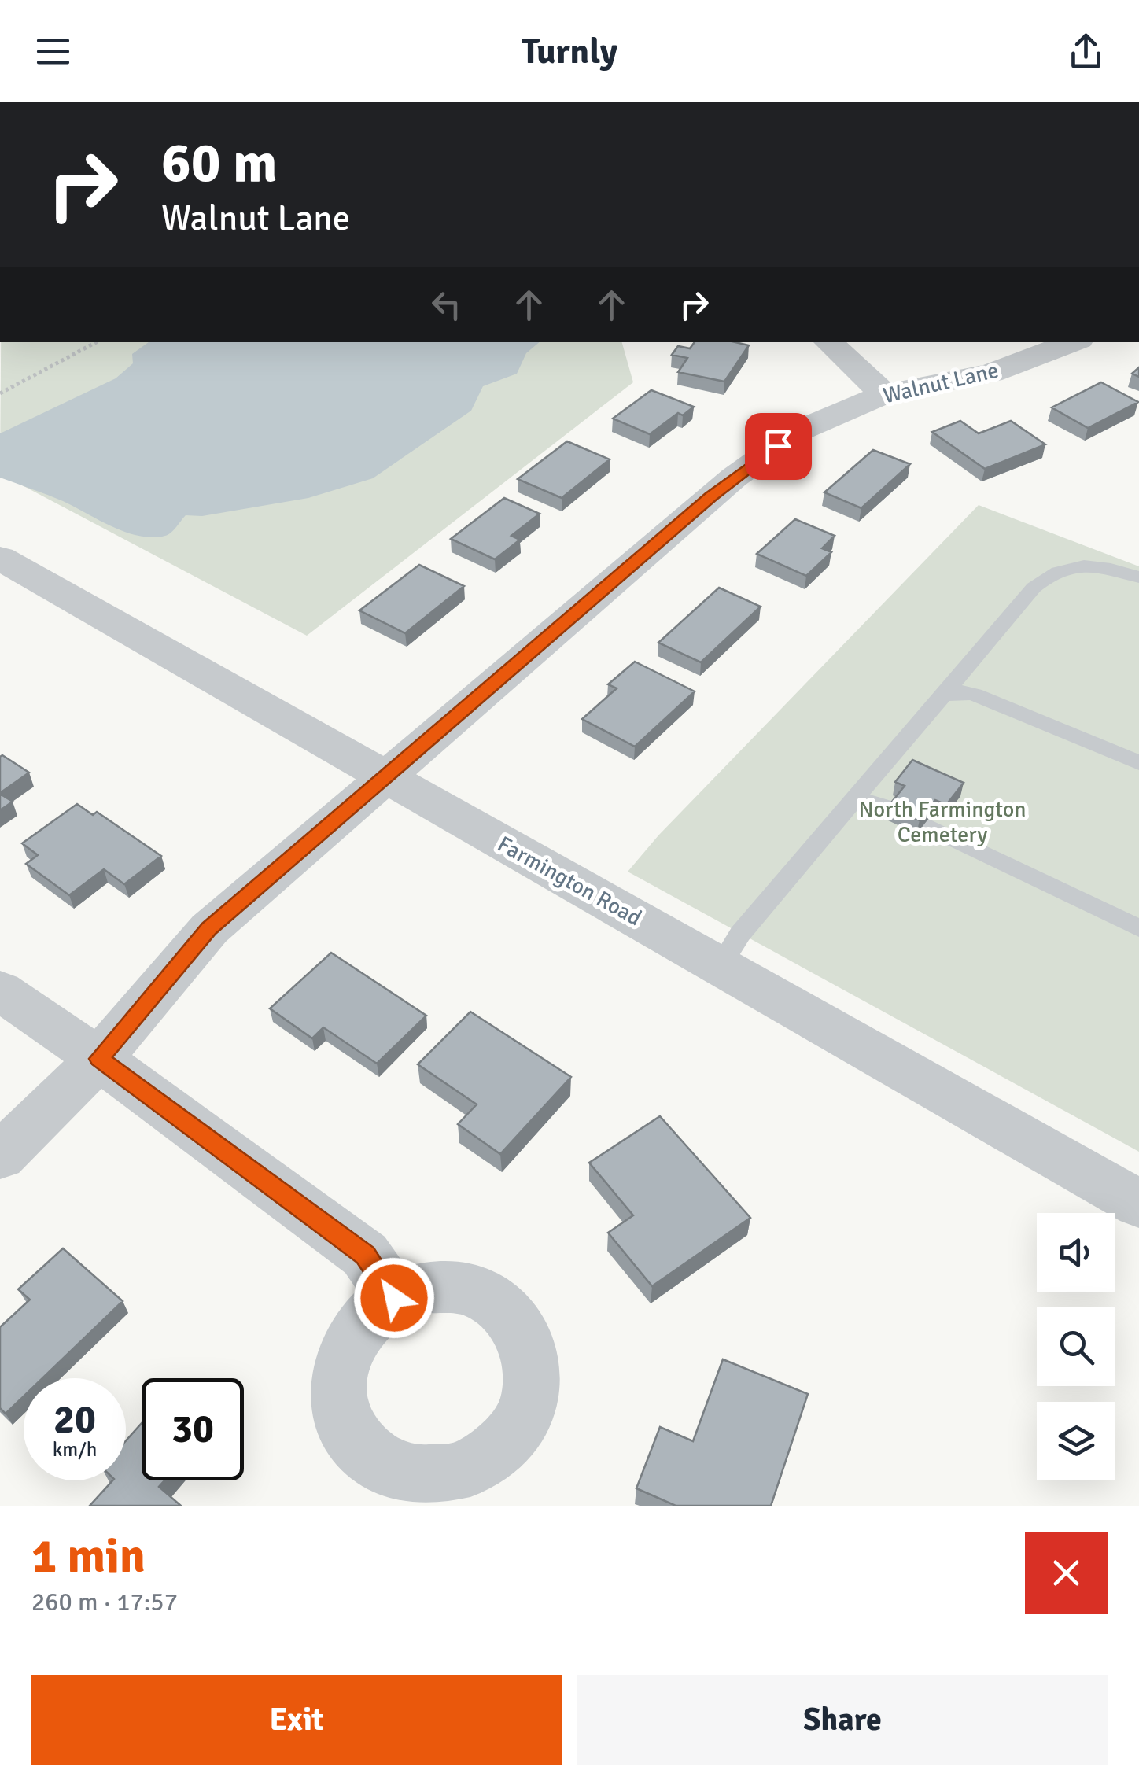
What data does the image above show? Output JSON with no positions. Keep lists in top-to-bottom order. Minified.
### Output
{"streets":{"street":["Walnut Lane","Farmington Road"]},"crossings":[["Walnut Lane","Farmington Road"]],"parks":["North Farmington Cemetery"],"page":{"header":"Turnly","turn":["60 m","Walnut Lane"],"speed":"20 km/h","limit":"30","heading":["1 min","260 m · 17:57"],"buttons":["Exit","Share"]}}
